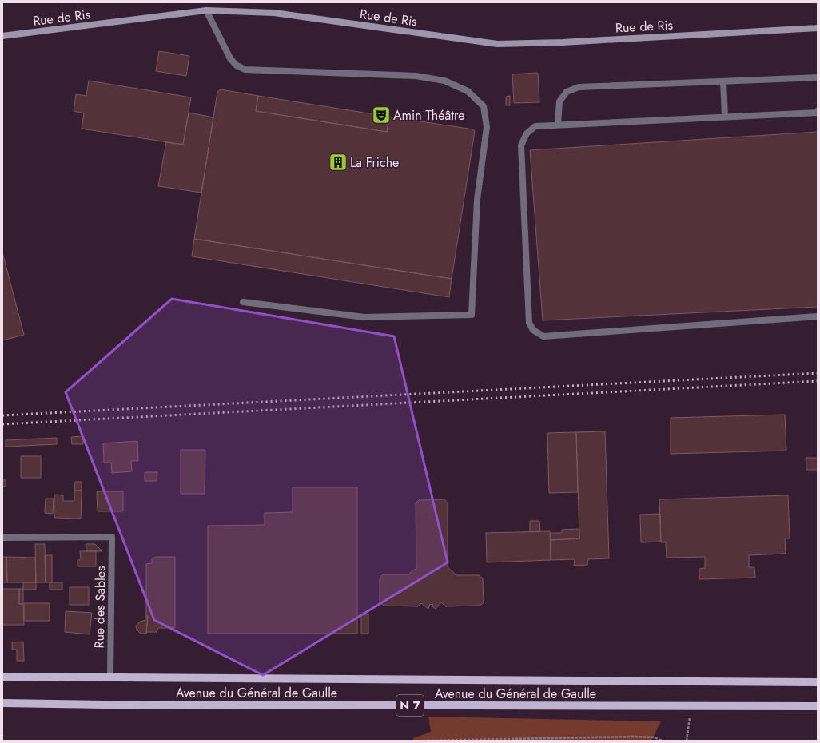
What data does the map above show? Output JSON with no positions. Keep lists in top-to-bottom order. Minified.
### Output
{"streets":{"main road":["Rue de Ris","Avenue du Général de Gaulle","N 7"],"street":["Rue des Sables"]},"crossings":[["Rue des Sables","Avenue du Général de Gaulle"]],"places":{"theatre":["Amin Théâtre"],"building":["La Friche"]}}
